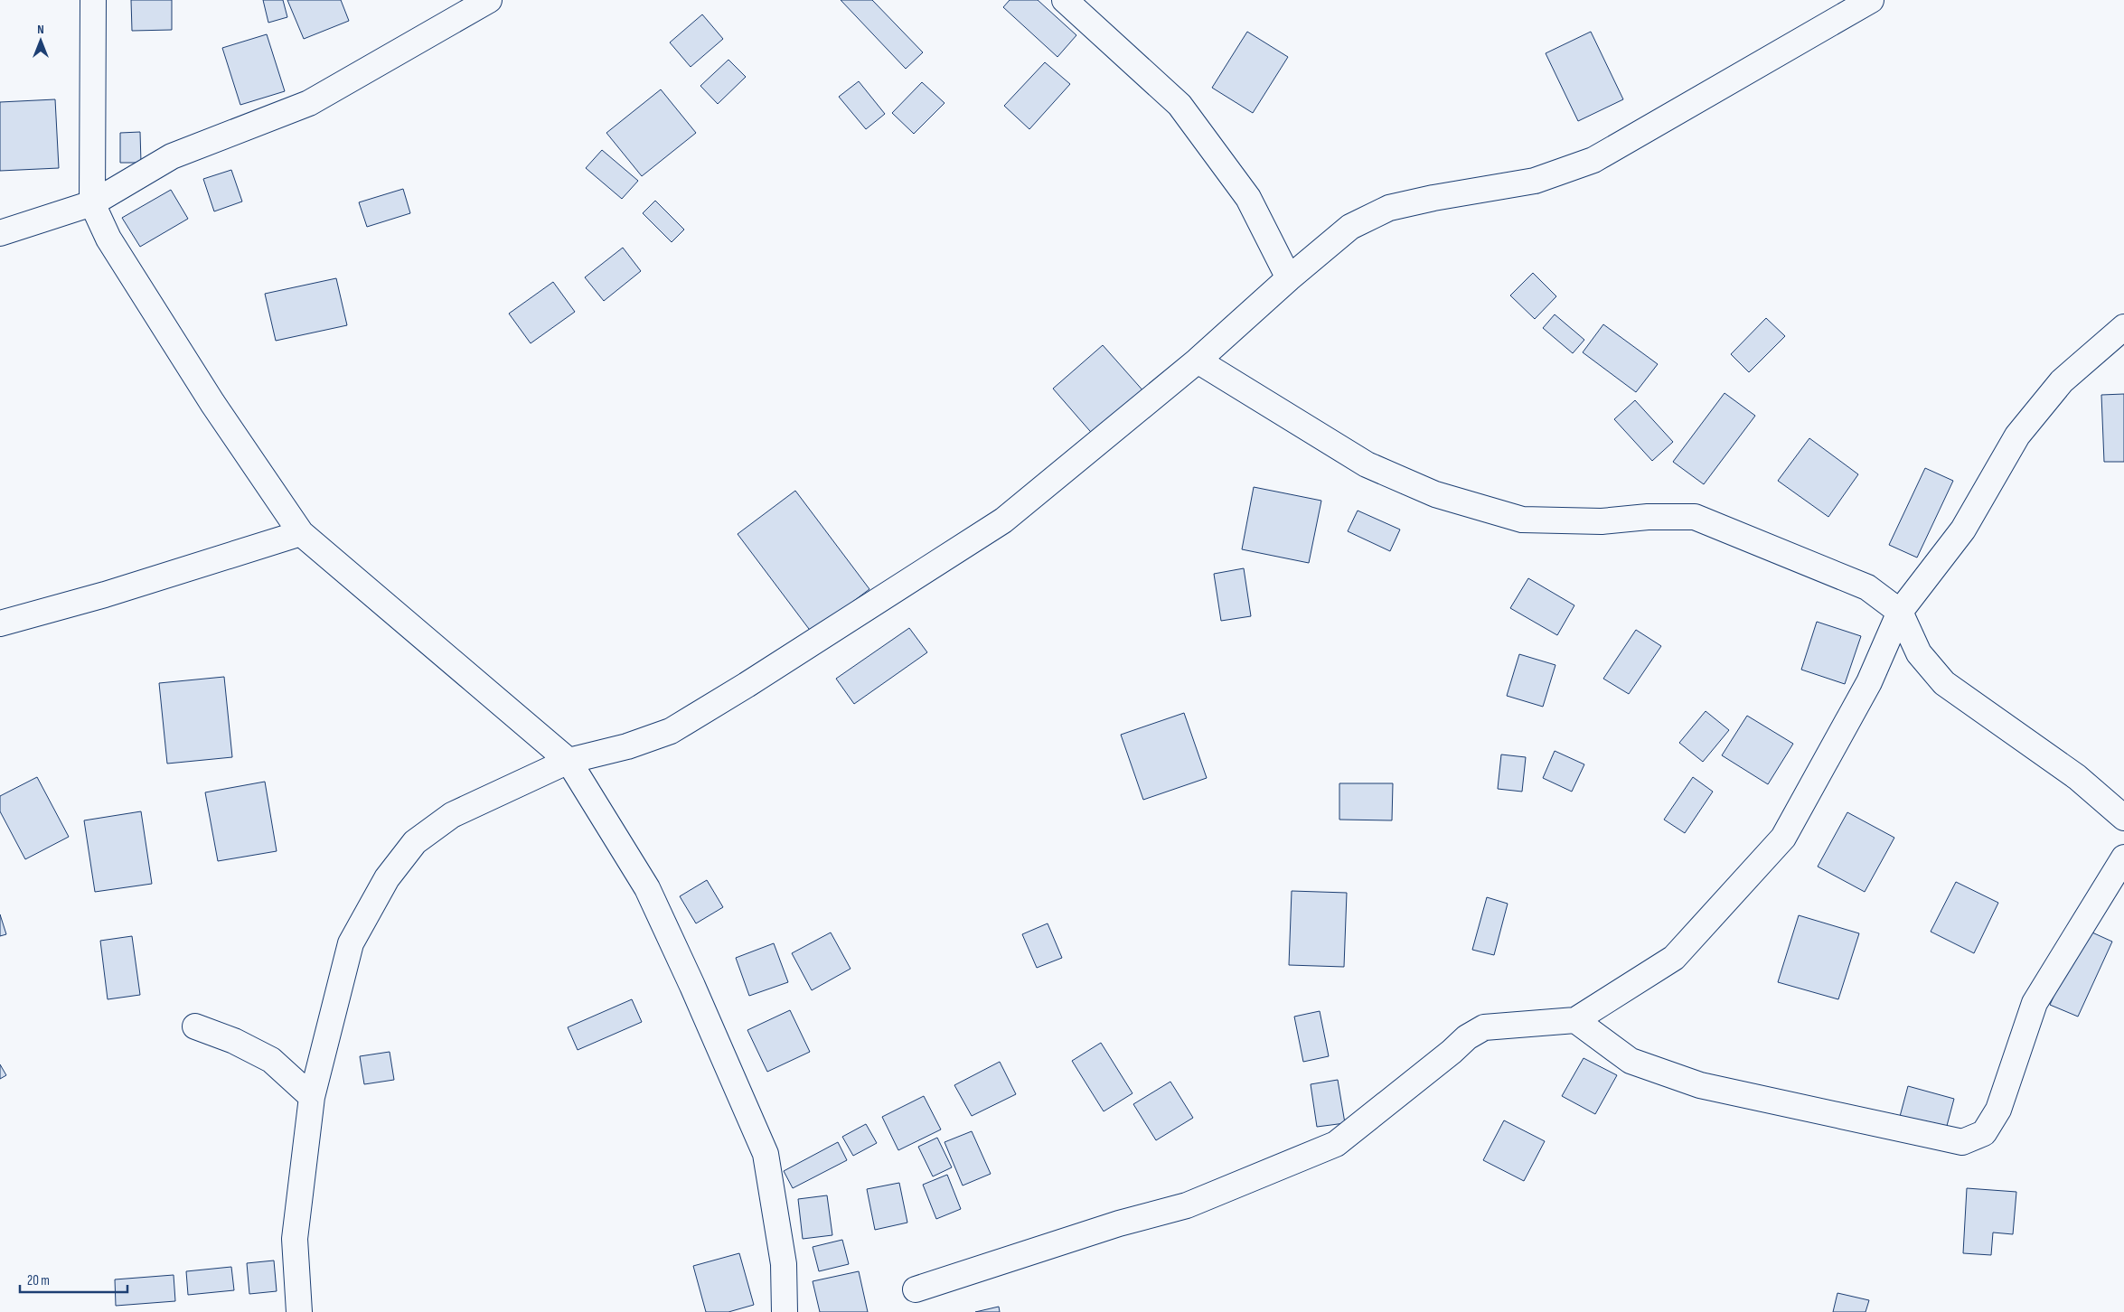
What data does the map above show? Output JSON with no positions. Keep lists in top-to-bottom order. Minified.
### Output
{"scale_bar":"20 m","north":"top"}
